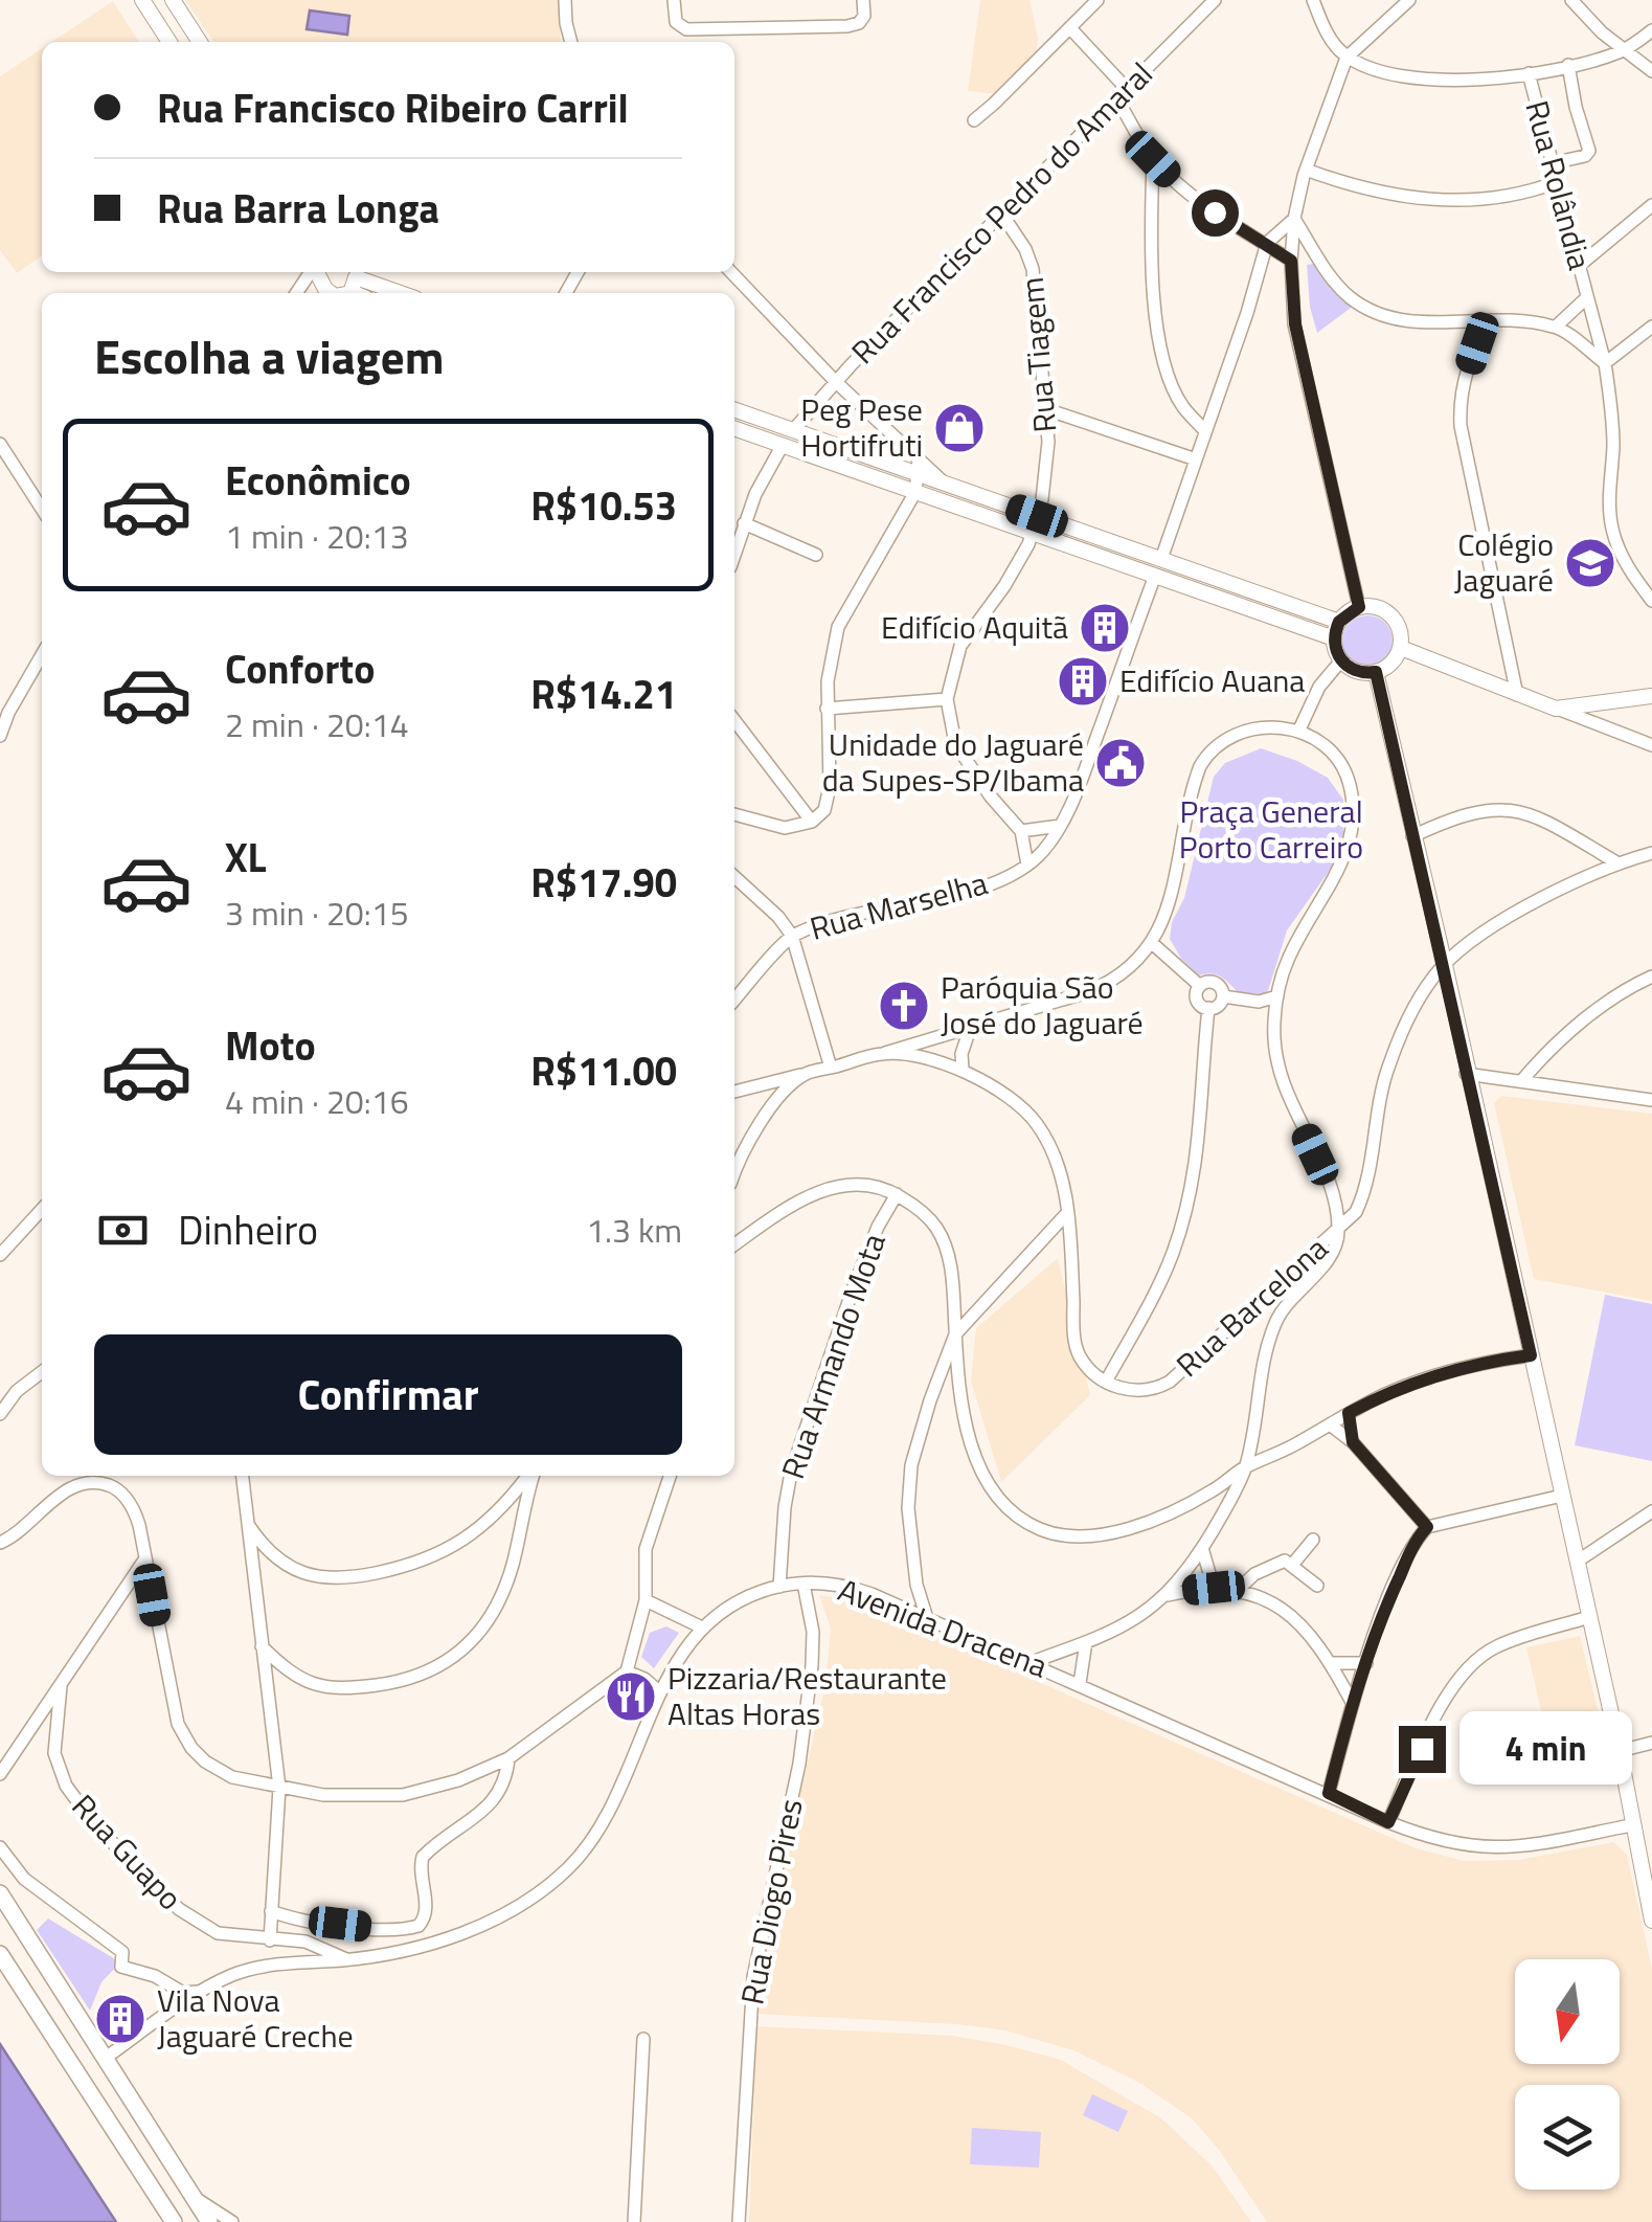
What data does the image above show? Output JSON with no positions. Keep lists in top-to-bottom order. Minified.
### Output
{"streets":{"street":["Rua Rolândia","Rua Francisco Pedro do Amaral","Rua Tiagem","Rua Marselha","Rua Barcelona","Rua Armando Mota","Avenida Dracena","Rua Guapo","Rua Diogo Pires"]},"crossings":[["Rua Francisco Pedro do Amaral","Rua Tiagem"],["Rua Tiagem","Rua Marselha"],["Rua Armando Mota","Avenida Dracena"],["Avenida Dracena","Rua Guapo"],["Avenida Dracena","Rua Diogo Pires"]],"parks":["Praça General Porto Carreiro"],"places":{"shop":["Peg Pese Hortifruti"],"school or university":["Colégio Jaguaré"],"building":["Edifício Aquitã","Edifício Auana","Vila Nova Jaguaré Creche"],"public building":["Unidade do Jaguaré da Supes-SP/Ibama"],"church":["Paróquia São José do Jaguaré"],"restaurant":["Pizzaria/Restaurante Altas Horas"]},"north":"bottom","page":{"banner":["Rua Francisco Ribeiro Carril","Rua Barra Longa"],"heading":"Escolha a viagem","list":[{"name":"Econômico","note":"1 min · 20:13","value":"R$10.53"},{"name":"Conforto","note":"2 min · 20:14","value":"R$14.21"},{"name":"XL","note":"3 min · 20:15","value":"R$17.90"},{"name":"Moto","note":"4 min · 20:16","value":"R$11.00"}],"pay":["Dinheiro","1.3 km"],"buttons":"Confirmar","bubble":"4 min"}}
